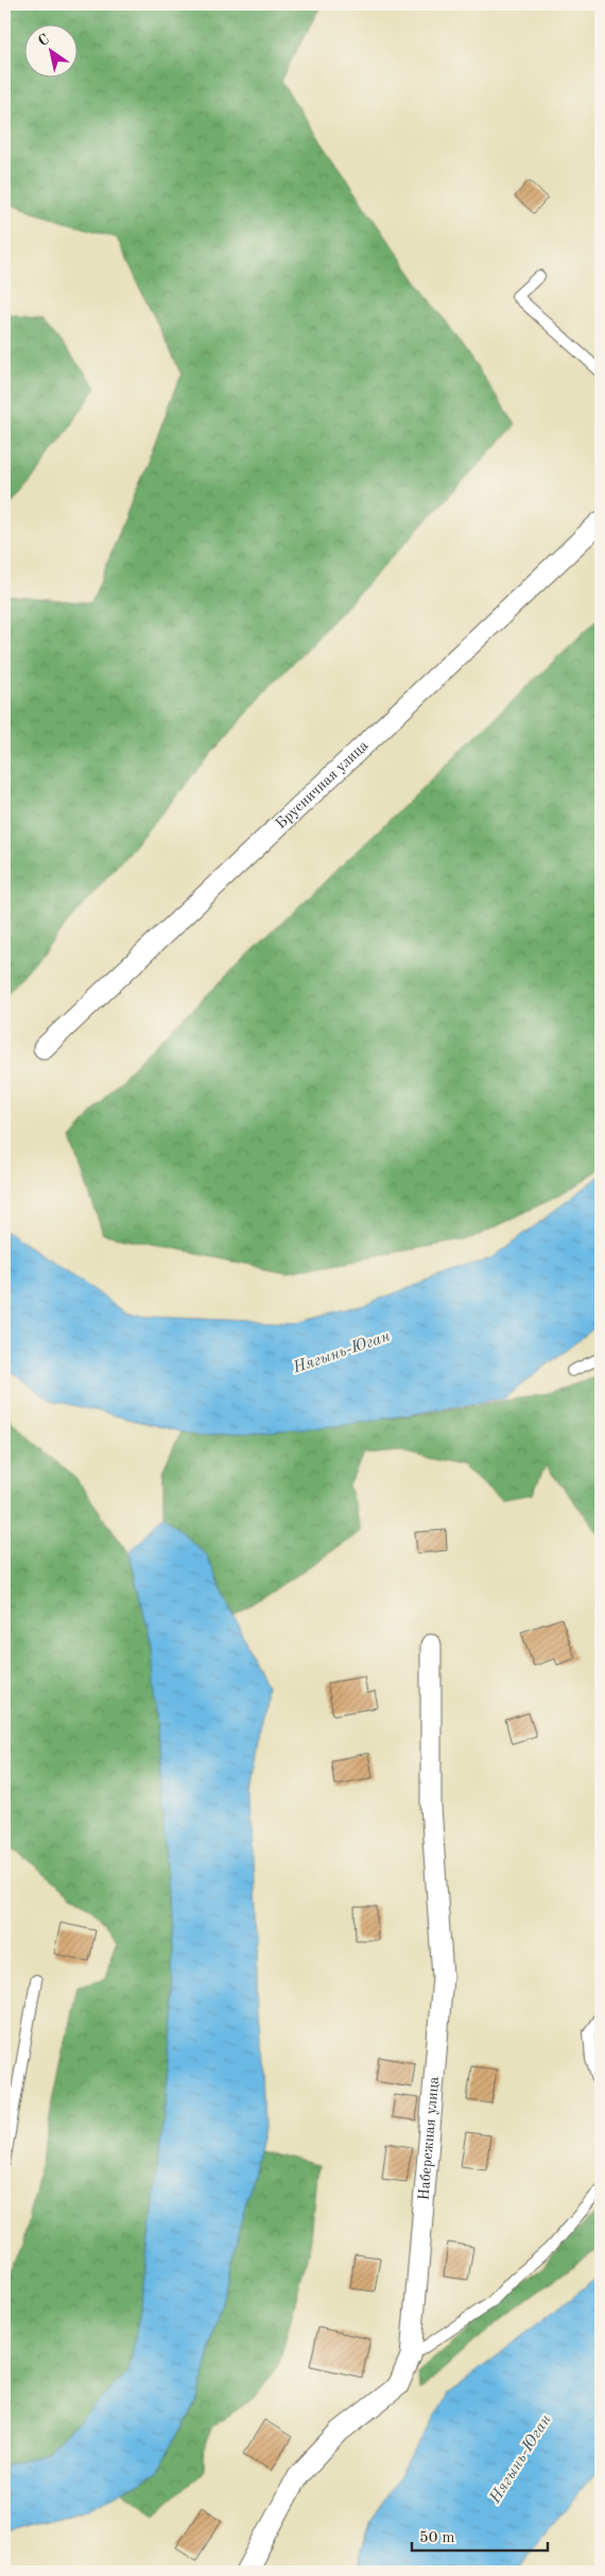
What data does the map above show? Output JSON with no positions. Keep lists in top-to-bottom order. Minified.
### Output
{"streets":{"street":["Брусничная улица","Набережная улица"]},"water":["Нягынь-Юган"],"scale_bar":"50 m","north":"top left"}
